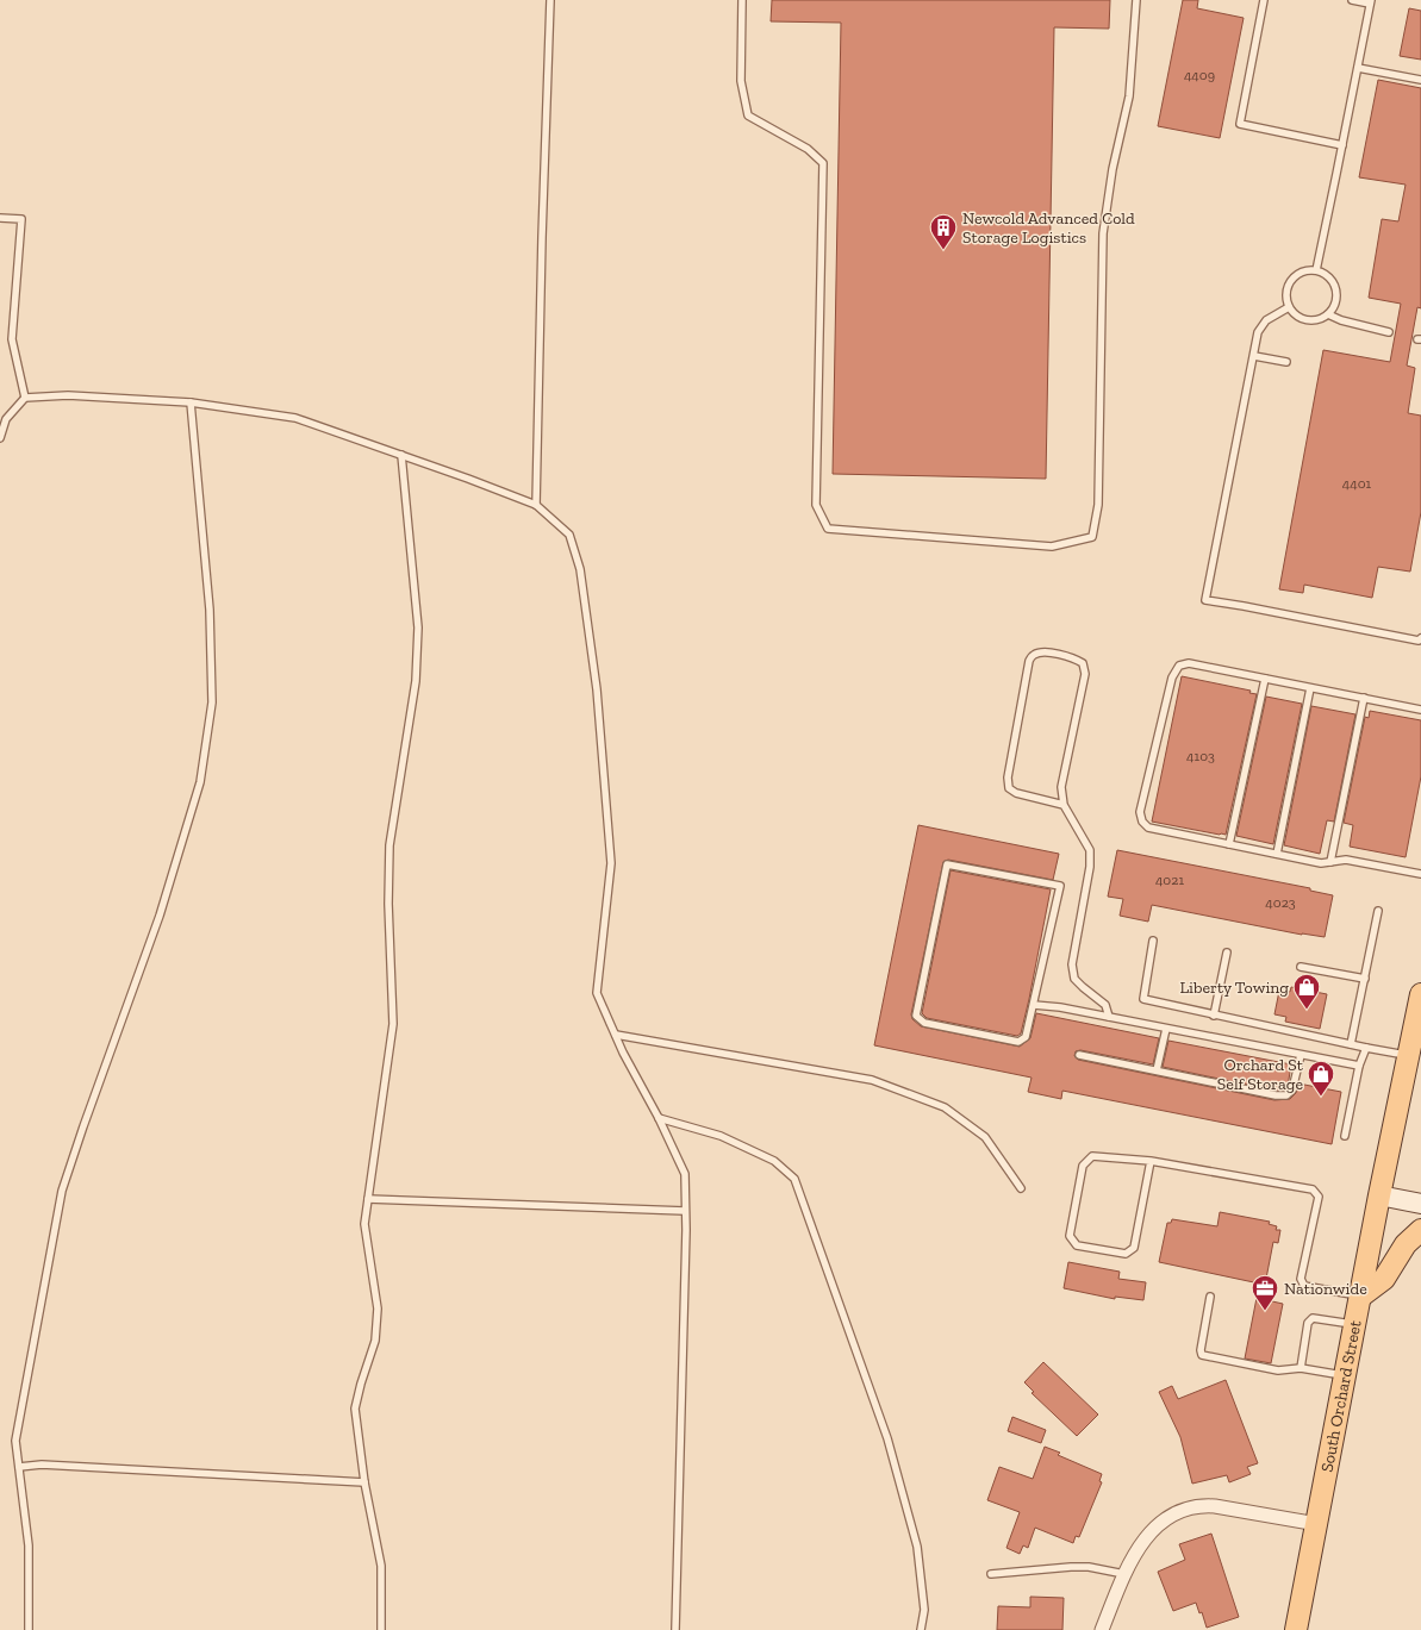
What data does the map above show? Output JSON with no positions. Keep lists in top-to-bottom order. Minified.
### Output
{"streets":{"main road":["South Orchard Street"]},"places":{"building":["Newcold Advanced Cold Storage Logistics"],"shop":["Liberty Towing","Orchard St Self Storage"],"office":["Nationwide"]},"house_numbers":["4409","4401","4103","4021","4023"]}
